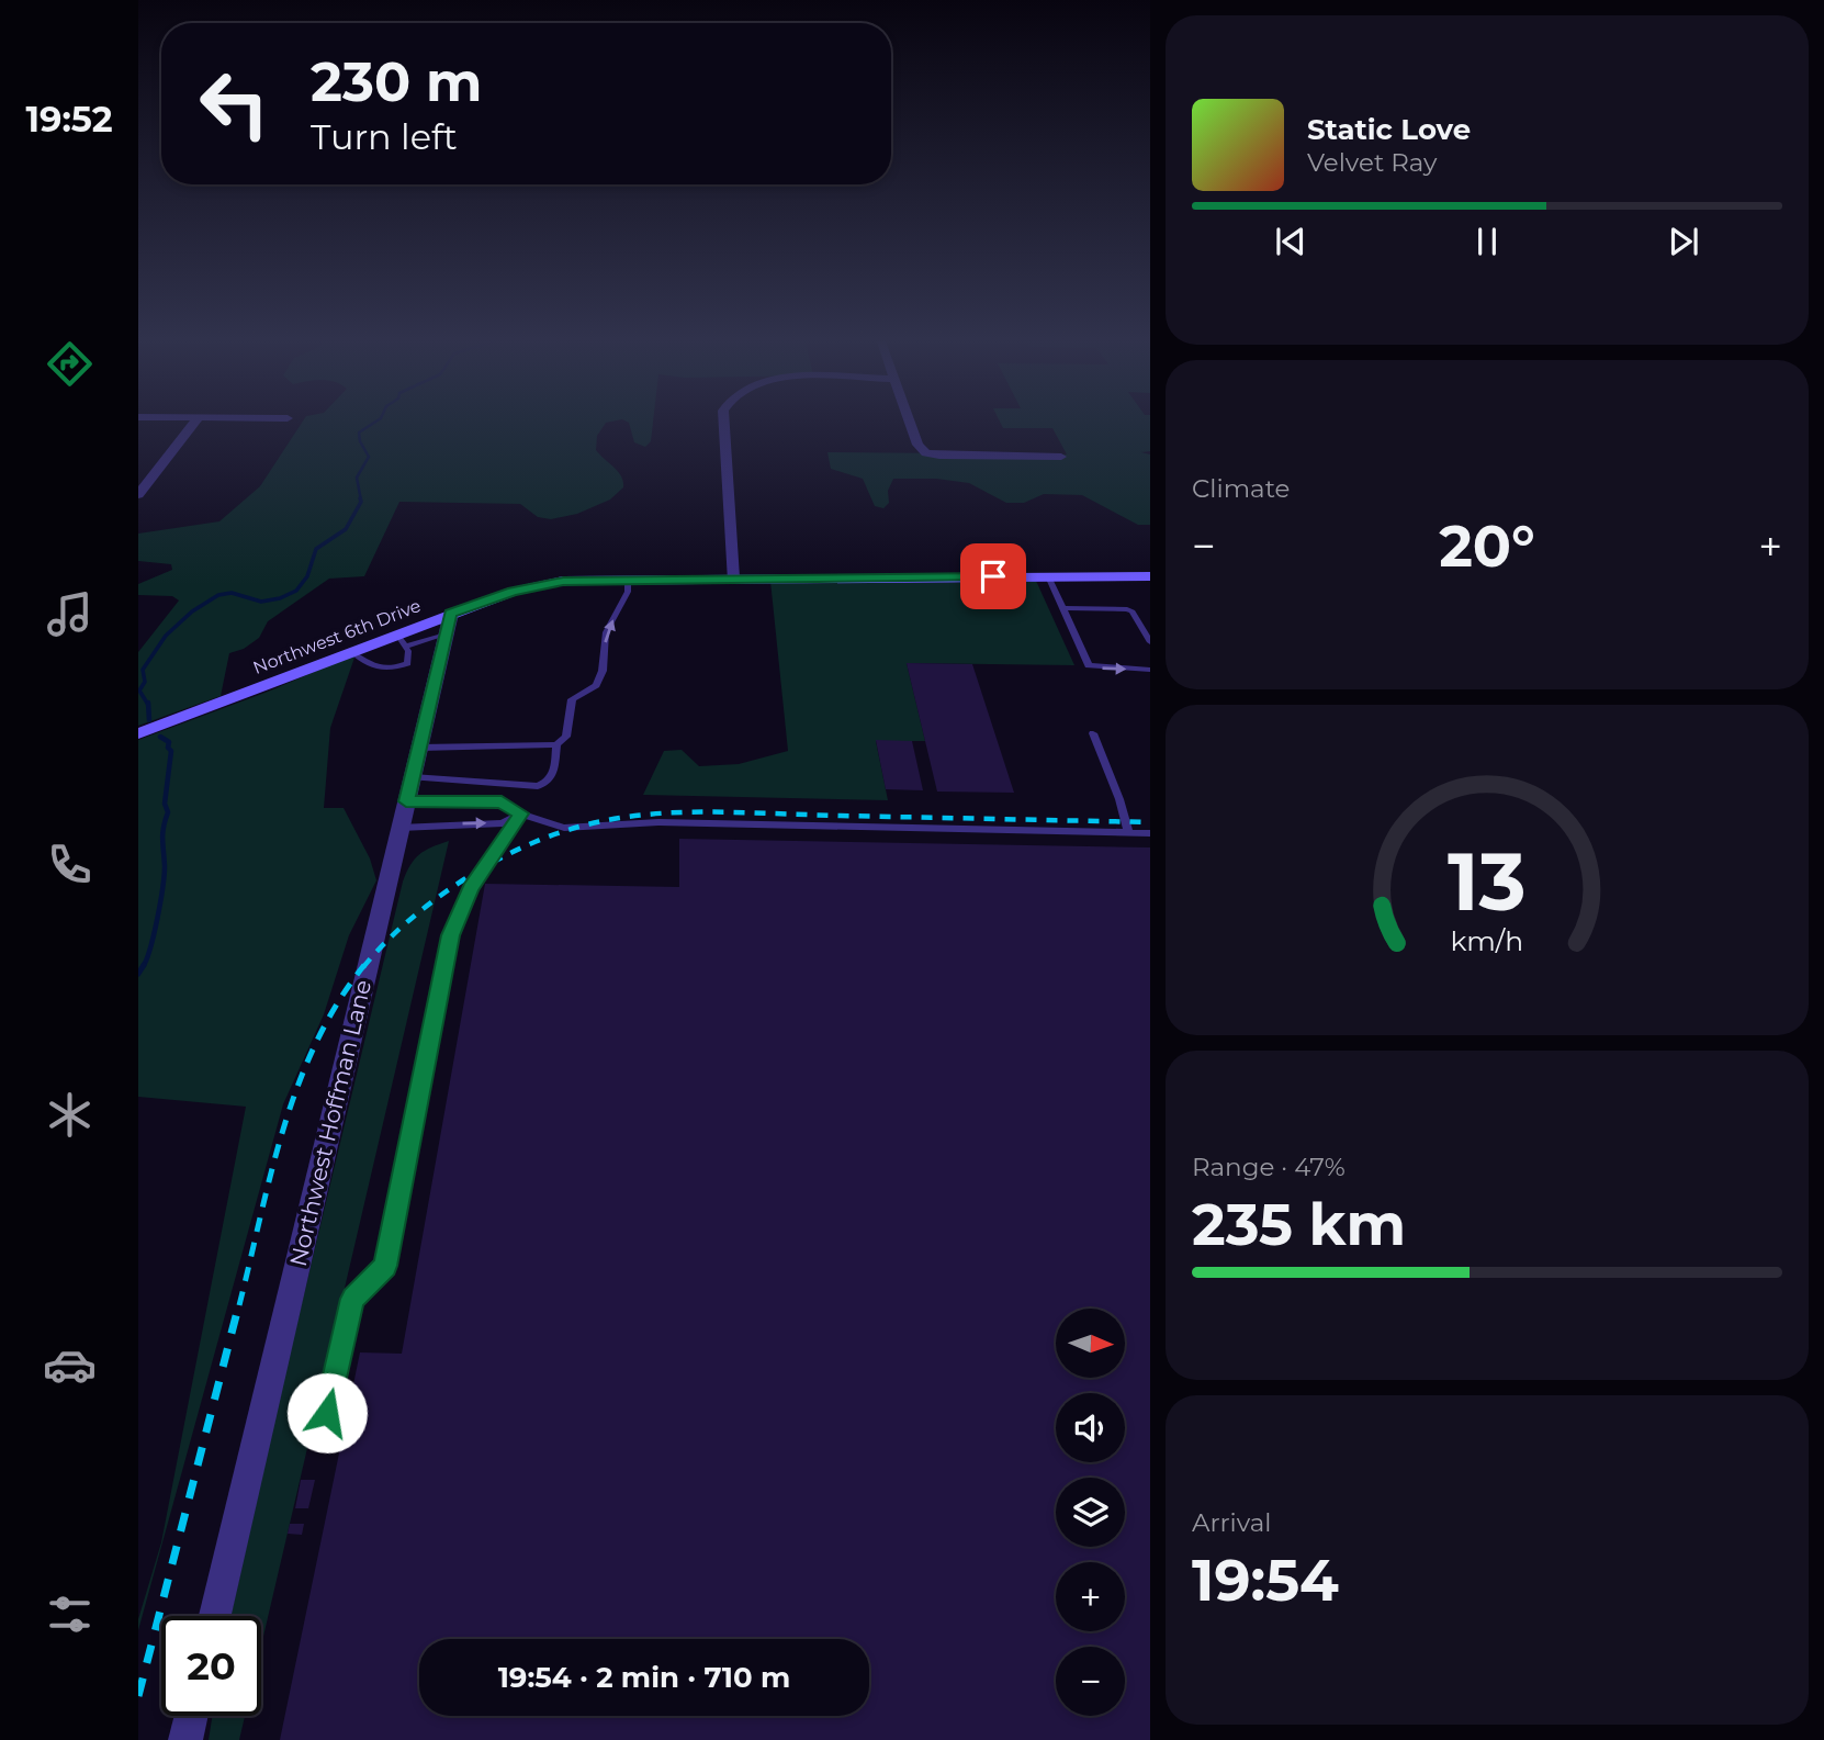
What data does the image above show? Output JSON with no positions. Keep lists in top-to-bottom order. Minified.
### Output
{"streets":{"main road":["Northwest 6th Drive"],"street":["Northwest Hoffman Lane"]},"crossings":[["Northwest 6th Drive","Northwest Hoffman Lane"]],"north":"right","page":{"tabs":"19:52","turn":["230 m","Turn left"],"song":["Static Love","Velvet Ray"],"tile":["Climate",["Range · 47%","235 km"],["Arrival","19:54"]],"heat":["−","20°","+"],"map_buttons":["+","−"],"limit":"20","trip":"19:54 · 2 min · 710 m","gauge":["13","km/h"]}}
